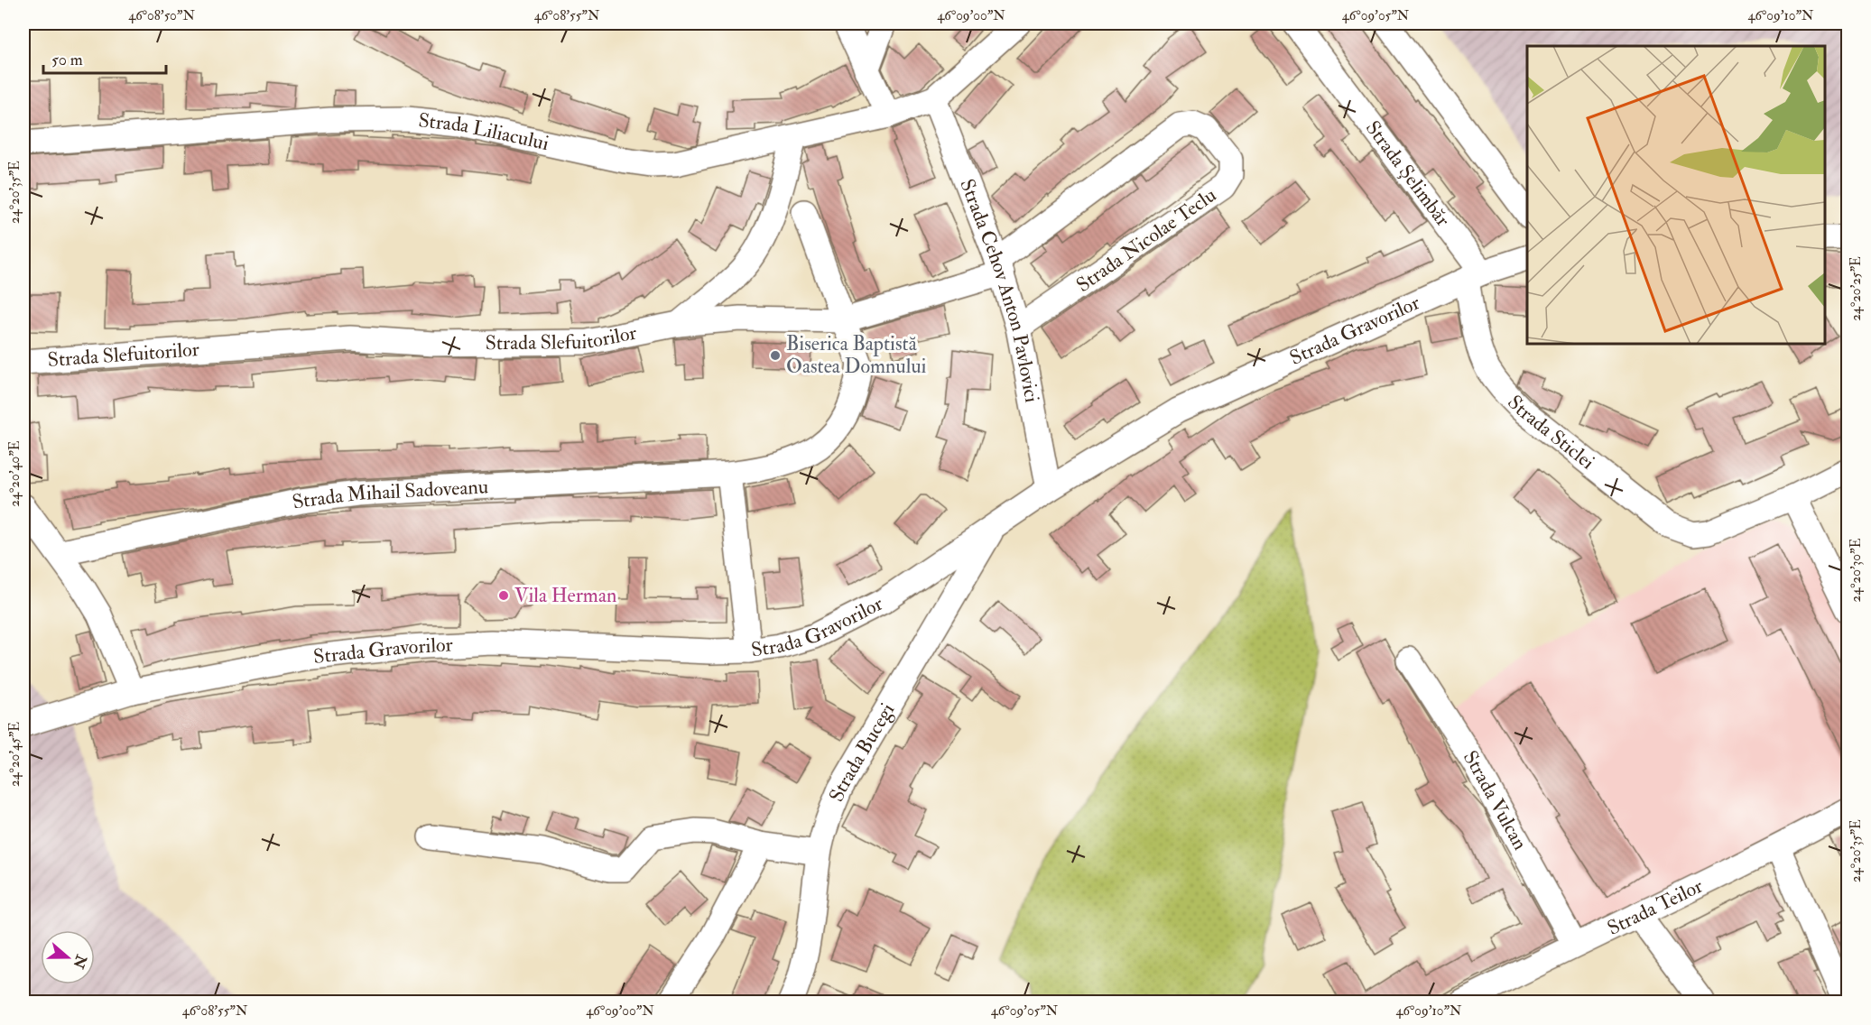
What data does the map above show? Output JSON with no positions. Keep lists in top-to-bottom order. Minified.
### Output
{"streets":{"street":["Strada Liliacului","Strada Șelimbăr","Strada Nicolae Teclu","Strada Cehov Anton Pavlovici","Strada Gravorilor","Strada Slefuitorilor","Strada Sticlei","Strada Mihail Sadoveanu","Strada Bucegi","Strada Vulcan","Strada Teilor"]},"crossings":[["Strada Liliacului","Strada Cehov Anton Pavlovici"],["Strada Liliacului","Strada Slefuitorilor"],["Strada Șelimbăr","Strada Gravorilor"],["Strada Șelimbăr","Strada Sticlei"],["Strada Nicolae Teclu","Strada Cehov Anton Pavlovici"],["Strada Cehov Anton Pavlovici","Strada Gravorilor"],["Strada Gravorilor","Strada Sticlei"],["Strada Gravorilor","Strada Bucegi"],["Strada Vulcan","Strada Teilor"]],"places":["Biserica Baptistă Oastea Domnului","Vila Herman"],"scale_bar":"50 m","north":"right","coordinates":["46°08'50\"N","46°08'55\"N","46°09'00\"N","46°09'05\"N","46°09'10\"N","24°20'35\"E","24°20'25\"E","24°20'40\"E","24°20'30\"E","24°20'45\"E"]}
